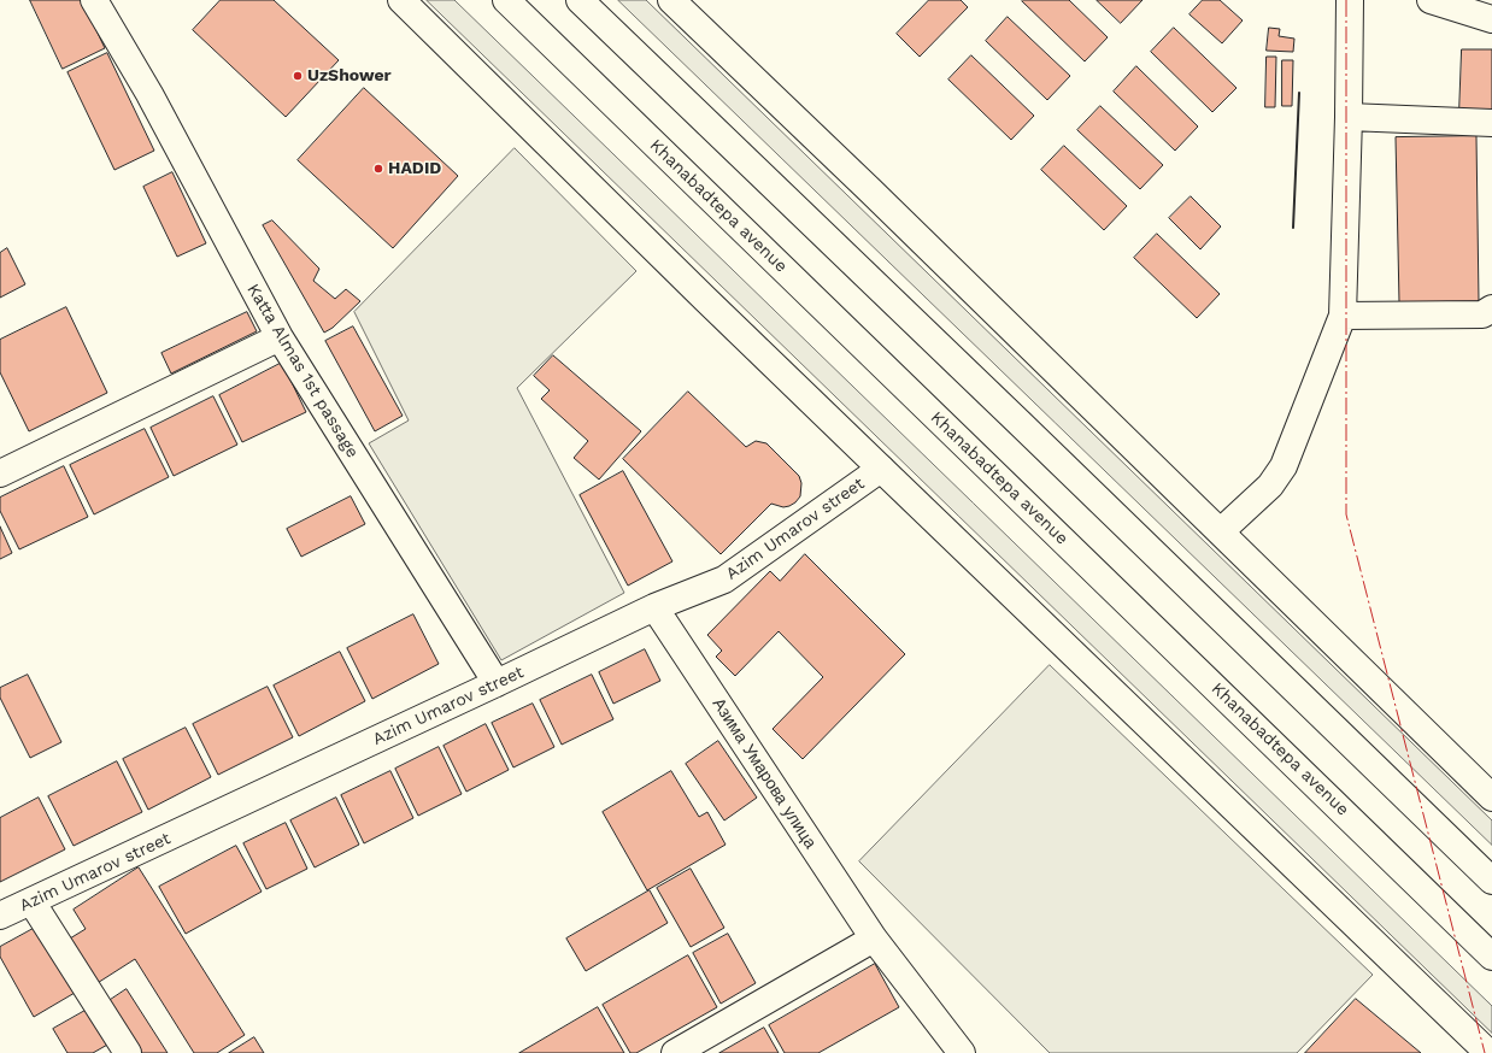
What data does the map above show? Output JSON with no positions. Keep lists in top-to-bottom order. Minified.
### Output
{"streets":{"main road":["Khanabadtepa avenue","Katta Almas 1st passage","Azim Umarov street","Азима Умарова улица"]},"crossings":[["Katta Almas 1st passage","Azim Umarov street"],["Azim Umarov street","Азима Умарова улица"]],"places":["UzShower","HADID"]}
